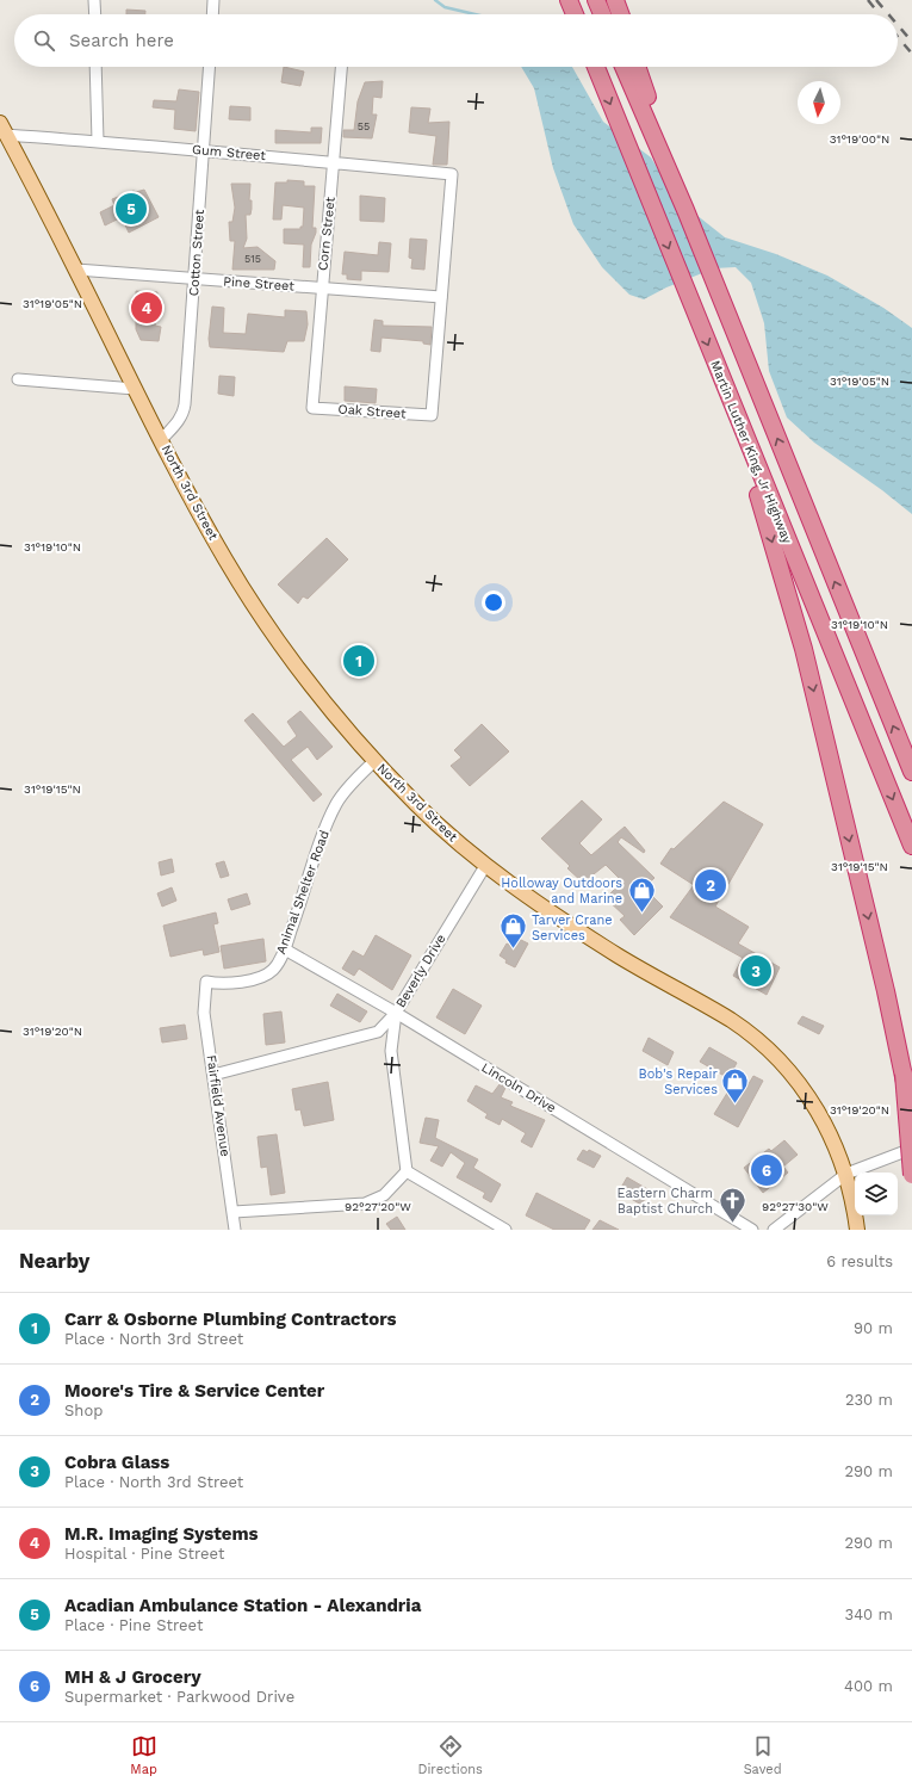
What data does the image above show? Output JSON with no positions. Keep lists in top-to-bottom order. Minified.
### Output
{"streets":{"highway":["Martin Luther King, Jr Highway"],"main road":["North 3rd Street"],"street":["Gum Street","Corn Street","Cotton Street","Pine Street","Oak Street","Animal Shelter Road","Beverly Drive","Lincoln Drive","Fairfield Avenue"]},"crossings":[["Gum Street","Corn Street"],["Gum Street","Cotton Street"],["Gum Street","Pine Street"],["Gum Street","Oak Street"],["Gum Street","North 3rd Street"],["Corn Street","Pine Street"],["Corn Street","Oak Street"],["Cotton Street","Pine Street"],["Cotton Street","North 3rd Street"],["Pine Street","Oak Street"],["Pine Street","North 3rd Street"],["North 3rd Street","Animal Shelter Road"],["North 3rd Street","Beverly Drive"],["Animal Shelter Road","Lincoln Drive"],["Animal Shelter Road","Fairfield Avenue"],["Beverly Drive","Lincoln Drive"]],"places":{"shop":["Holloway Outdoors and Marine","Tarver Crane Services","Bob's Repair Services"],"church":["Eastern Charm Baptist Church"]},"house_numbers":["55","515"],"north":"bottom","page":{"search":"Search here","pins":["5","4","1","2","3","6"],"heading":["Nearby","6 results"],"list":[{"mark":"1","name":"Carr & Osborne Plumbing Contractors","note":"Place · North 3rd Street","value":"90 m"},{"mark":"2","name":"Moore's Tire & Service Center","note":"Shop","value":"230 m"},{"mark":"3","name":"Cobra Glass","note":"Place · North 3rd Street","value":"290 m"},{"mark":"4","name":"M.R. Imaging Systems","note":"Hospital · Pine Street","value":"290 m"},{"mark":"5","name":"Acadian Ambulance Station - Alexandria","note":"Place · Pine Street","value":"340 m"},{"mark":"6","name":"MH & J Grocery","note":"Supermarket · Parkwood Drive","value":"400 m"}],"nav":["Map","Directions","Saved"]},"coordinates":["31°19'00\"N","31°19'05\"N","31°19'10\"N","31°19'15\"N","31°19'20\"N","92°27'20\"W","92°27'30\"W"]}
